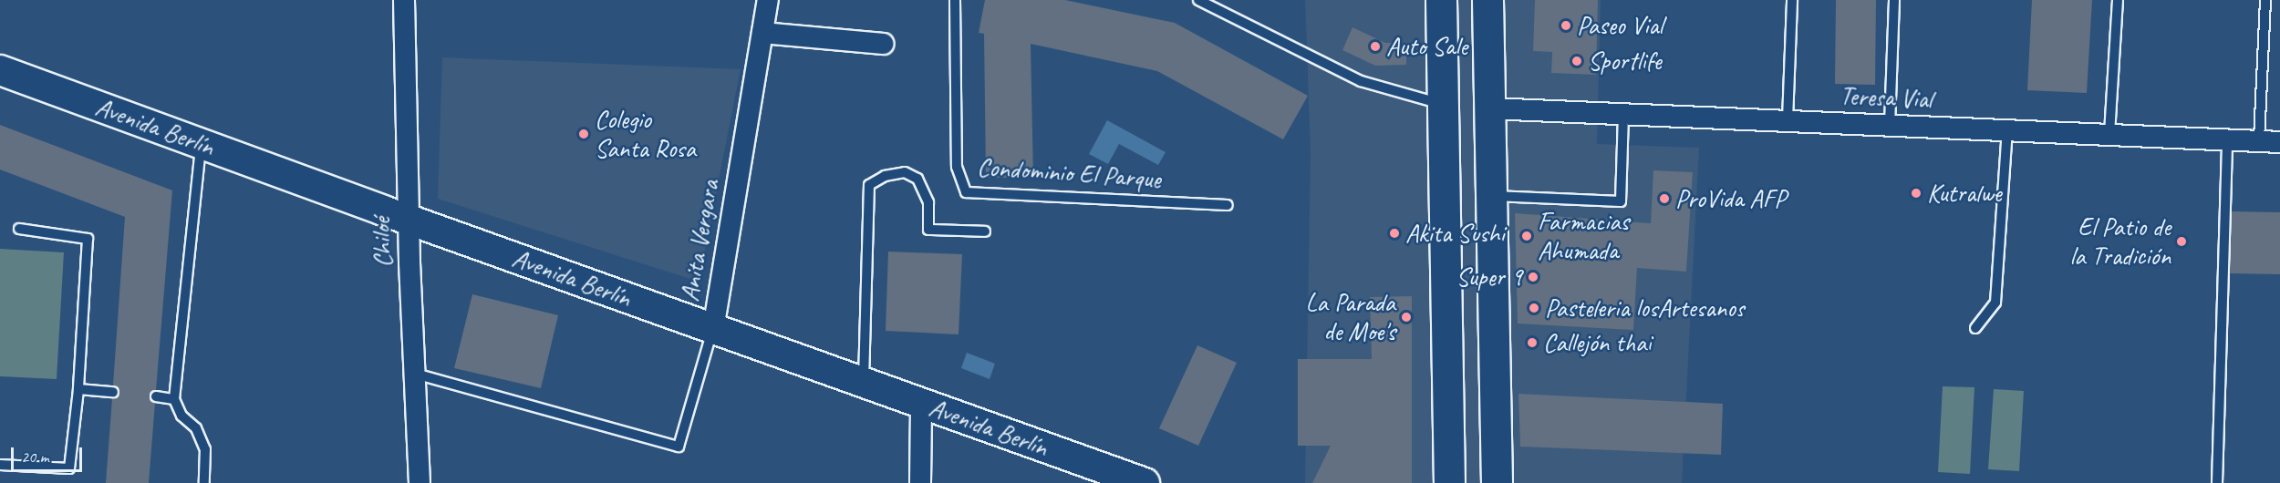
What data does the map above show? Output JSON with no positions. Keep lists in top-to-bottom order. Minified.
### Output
{"streets":{"street":["Teresa Vial","Avenida Berlín","Anita Vergara","Chiloé"],"lane":["Condominio El Parque"]},"crossings":[["Avenida Berlín","Anita Vergara"],["Avenida Berlín","Chiloé"]],"places":["Paseo Vial","Auto Sale","Sportlife","Colegio Santa Rosa","Kutralwe","ProVida AFP","Akita Sushi","Farmacias Ahumada","El Patio de la Tradición","Super 9","Pasteleria losArtesanos","La Parada de Moe's","Callejón thai"],"scale_bar":"20 m"}
